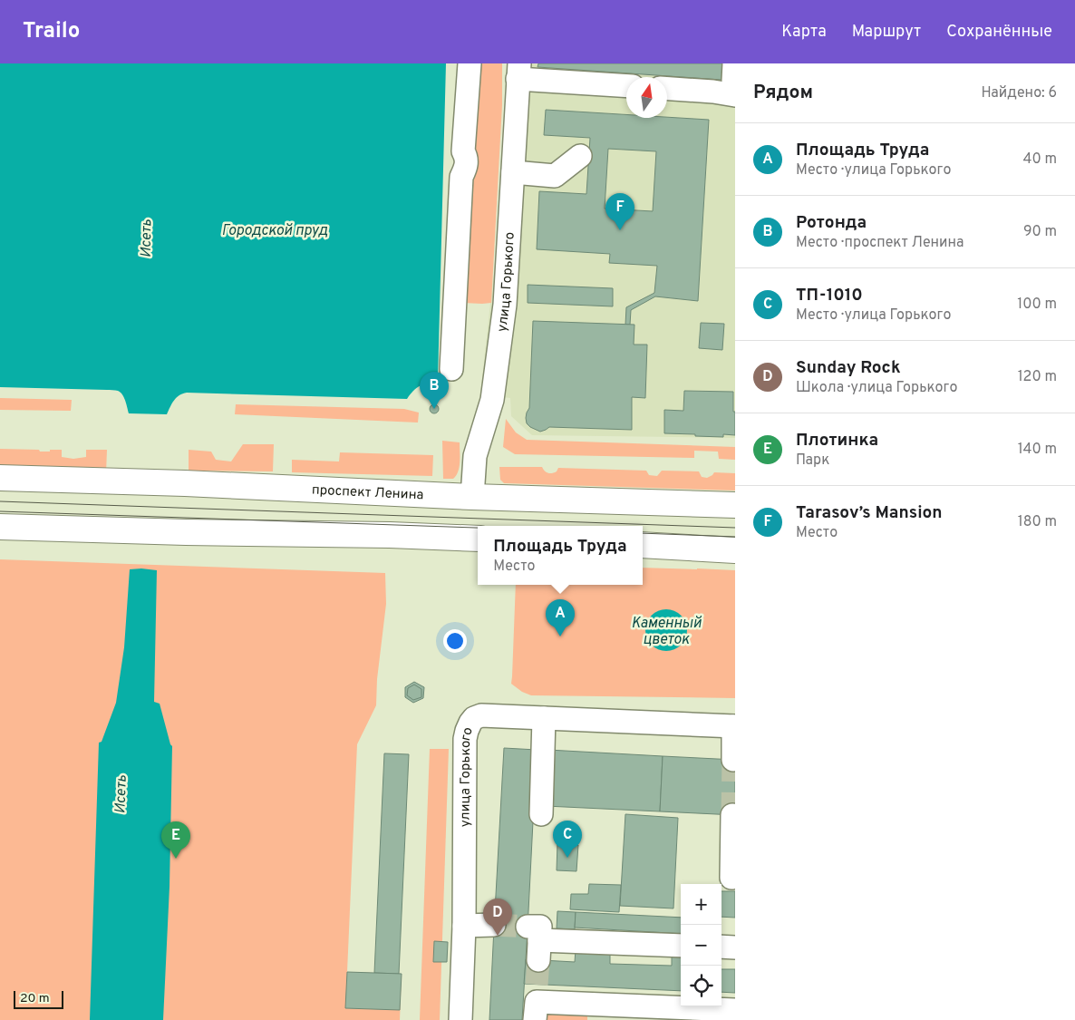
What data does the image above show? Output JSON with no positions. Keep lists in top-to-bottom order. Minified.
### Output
{"streets":{"main road":["проспект Ленина"],"street":["улица Горького"]},"crossings":[["улица Горького","проспект Ленина"]],"water":["Городской пруд","Исеть","Каменный цветок"],"scale_bar":"20 m","north":"top","page":{"header":"Trailo","nav":["Карта","Маршрут","Сохранённые"],"heading":["Рядом","Найдено: 6"],"list":[{"mark":"A","name":"Площадь Труда","note":"Место · улица Горького","value":"40 m"},{"mark":"B","name":"Ротонда","note":"Место · проспект Ленина","value":"90 m"},{"mark":"C","name":"ТП-1010","note":"Место · улица Горького","value":"100 m"},{"mark":"D","name":"Sunday Rock","note":"Школа · улица Горького","value":"120 m"},{"mark":"E","name":"Плотинка","note":"Парк","value":"140 m"},{"mark":"F","name":"Tarasov’s Mansion","note":"Место","value":"180 m"}],"pins":["F","B","A","C","E","D"],"popup":["Площадь Труда","Место"],"map_buttons":["+","−"],"scale":"20 m"}}
